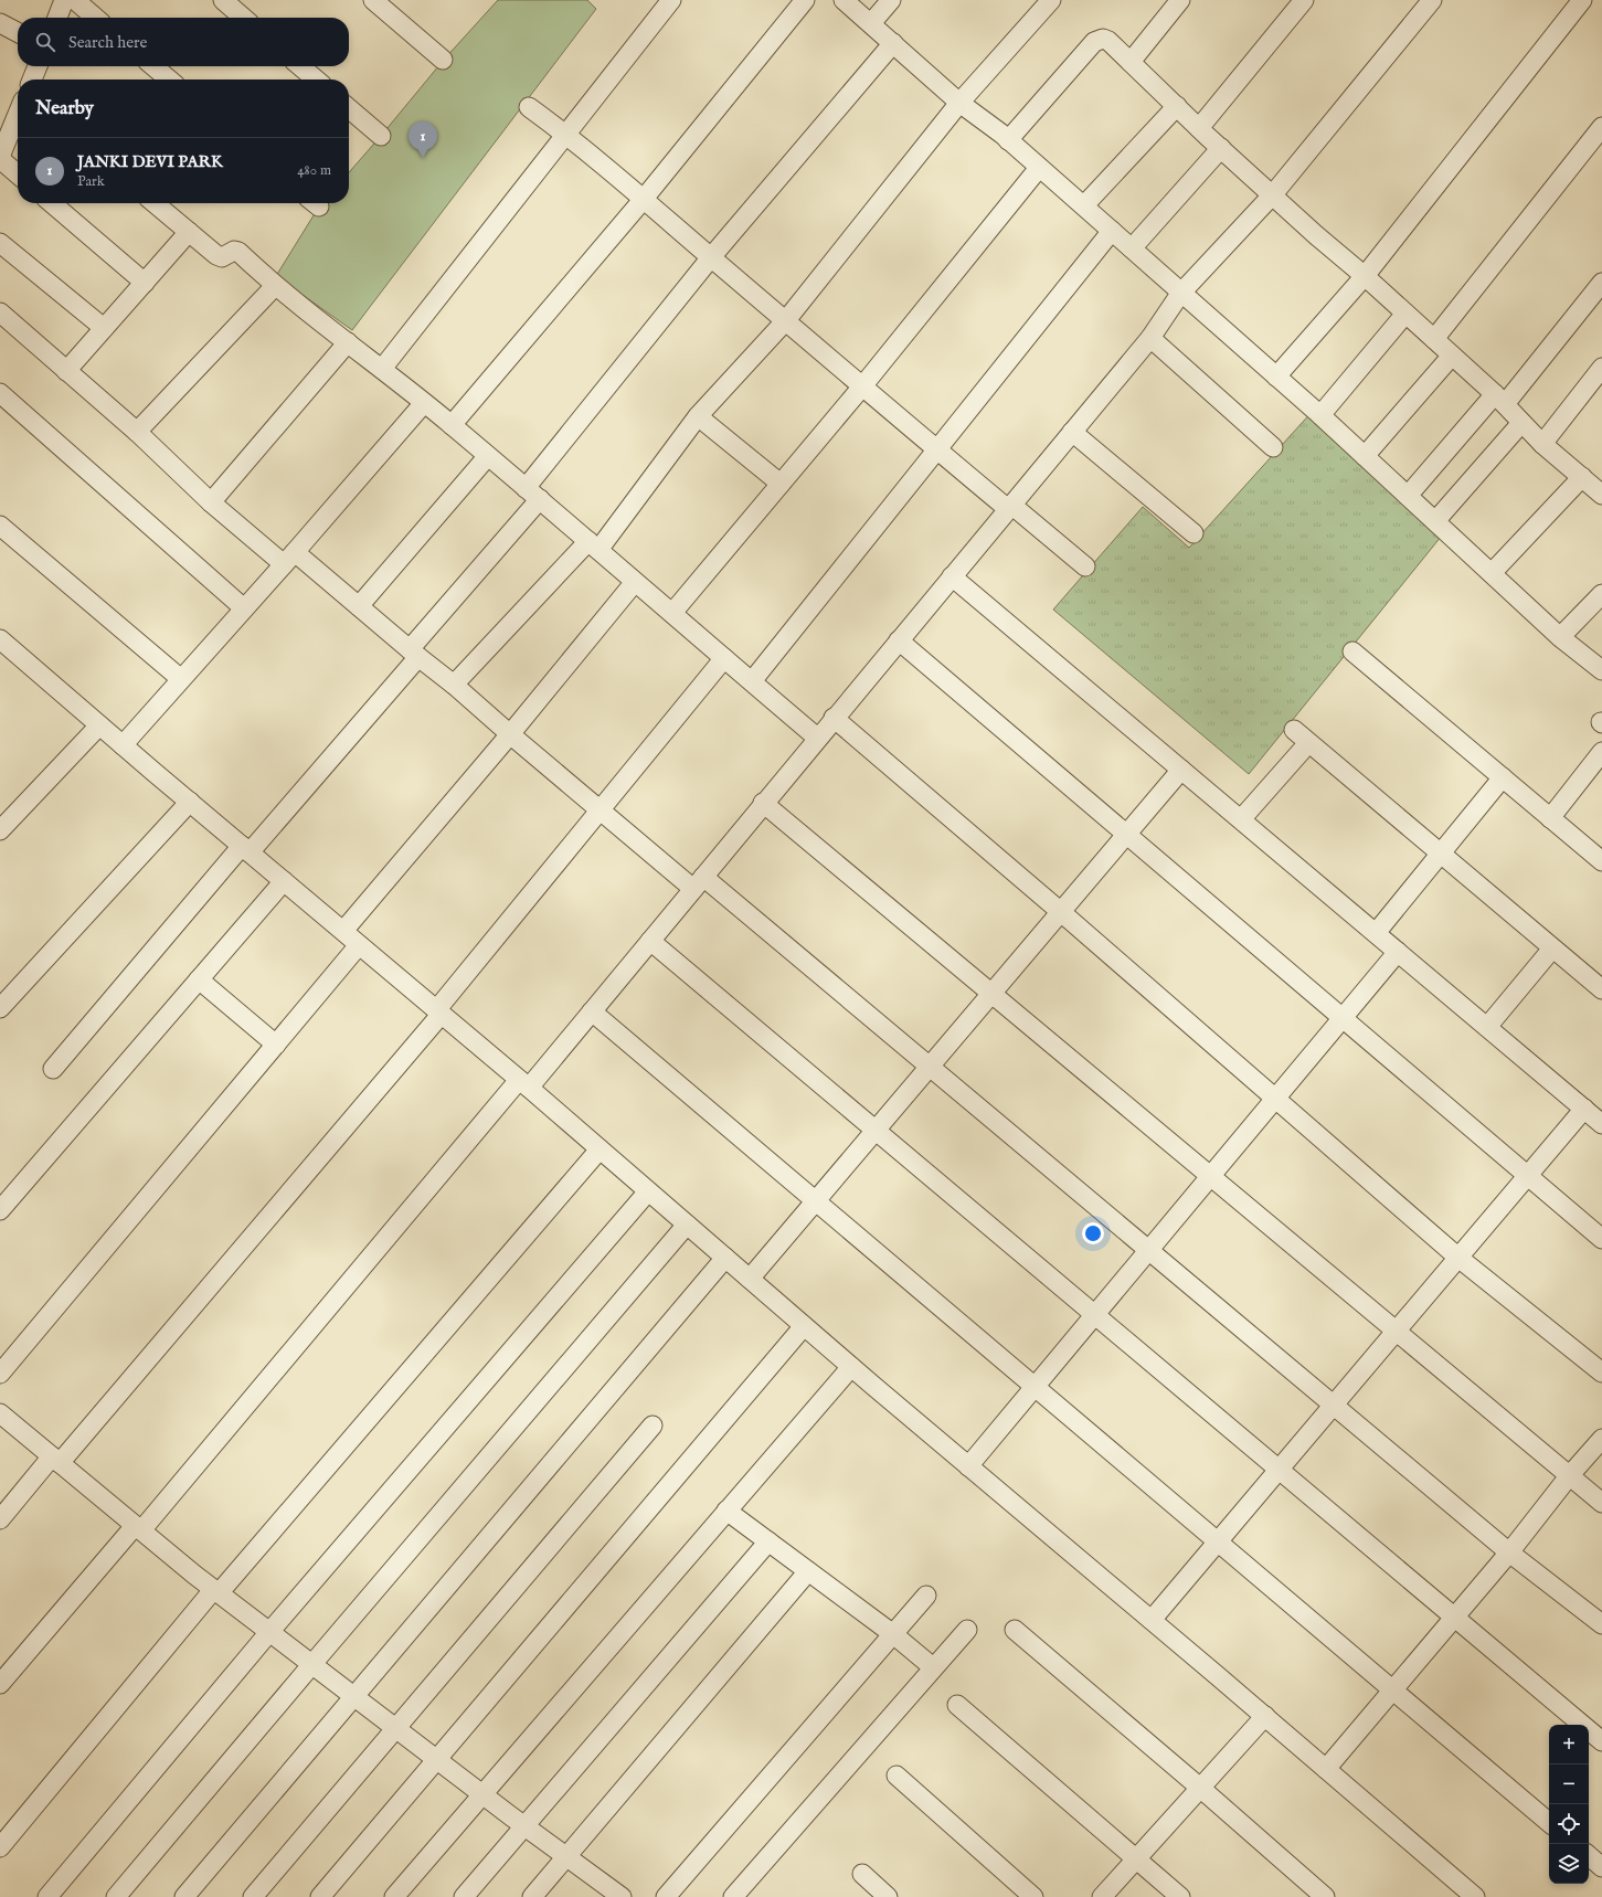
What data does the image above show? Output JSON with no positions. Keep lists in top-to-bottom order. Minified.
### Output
{"page":{"search":"Search here","heading":"Nearby","pins":"1","list":[{"mark":"1","name":"JANKI DEVI PARK","note":"Park","value":"480 m"}],"map_buttons":["+","−"]}}
